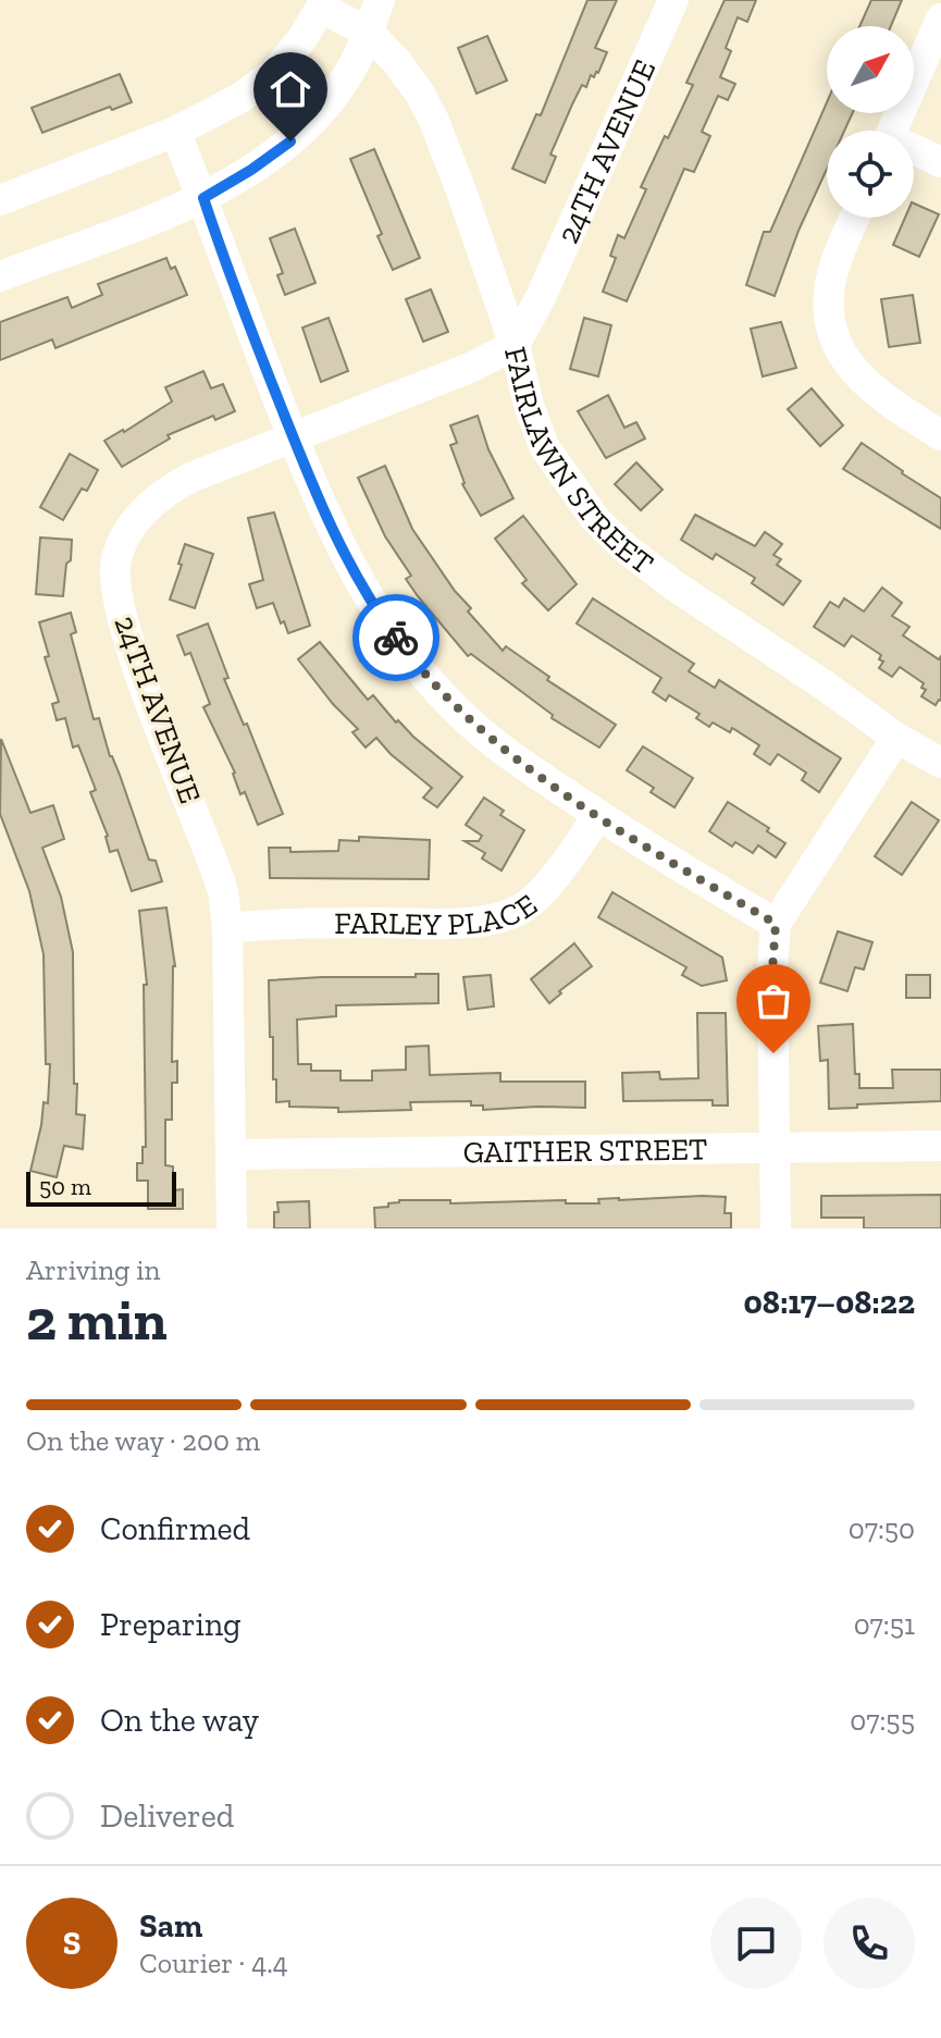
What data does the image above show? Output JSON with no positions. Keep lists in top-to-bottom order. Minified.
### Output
{"streets":{"street":["24TH AVENUE","FAIRLAWN STREET","FARLEY PLACE","GAITHER STREET"]},"crossings":[["24TH AVENUE","FAIRLAWN STREET"],["24TH AVENUE","FARLEY PLACE"],["24TH AVENUE","GAITHER STREET"]],"scale_bar":"50 m","north":"top right","page":{"scale":"50 m","heading":["2 min","Arriving in","08:17–08:22"],"panel":["Sam","Courier · 4.4"],"bar":"On the way · 200 m","list":[["Confirmed","07:50"],["Preparing","07:51"],["On the way","07:55"],"Delivered"],"round":"S"}}
